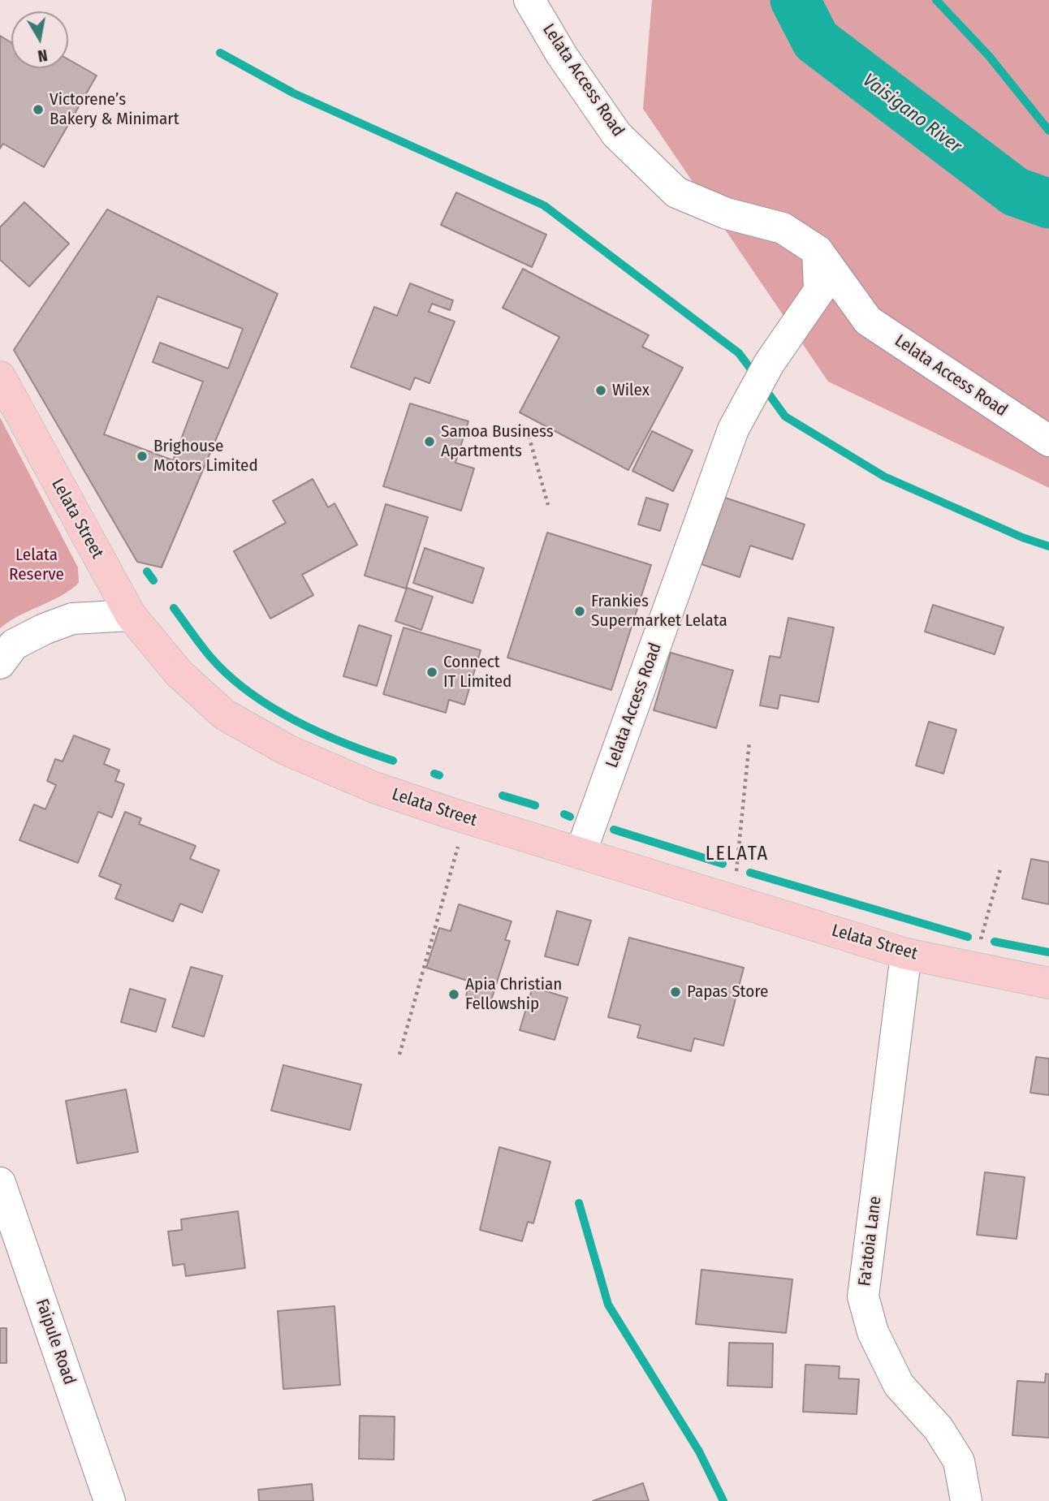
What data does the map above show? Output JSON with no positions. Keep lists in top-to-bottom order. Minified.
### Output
{"streets":{"main road":["Lelata Street"],"street":["Lelata Access Road","Fa'atoia Lane","Faipule Road"]},"crossings":[["Lelata Access Road","Lelata Street"],["Lelata Street","Fa'atoia Lane"]],"districts":["LELATA"],"water":["Vaisigano River"],"parks":["Lelata Reserve"],"places":["Victorene’s Bakery & Minimart","Wilex","Samoa Business Apartments","Brighouse Motors Limited","Frankies Supermarket Lelata","Connect IT Limited","Papas Store","Apia Christian Fellowship"],"north":"bottom"}
